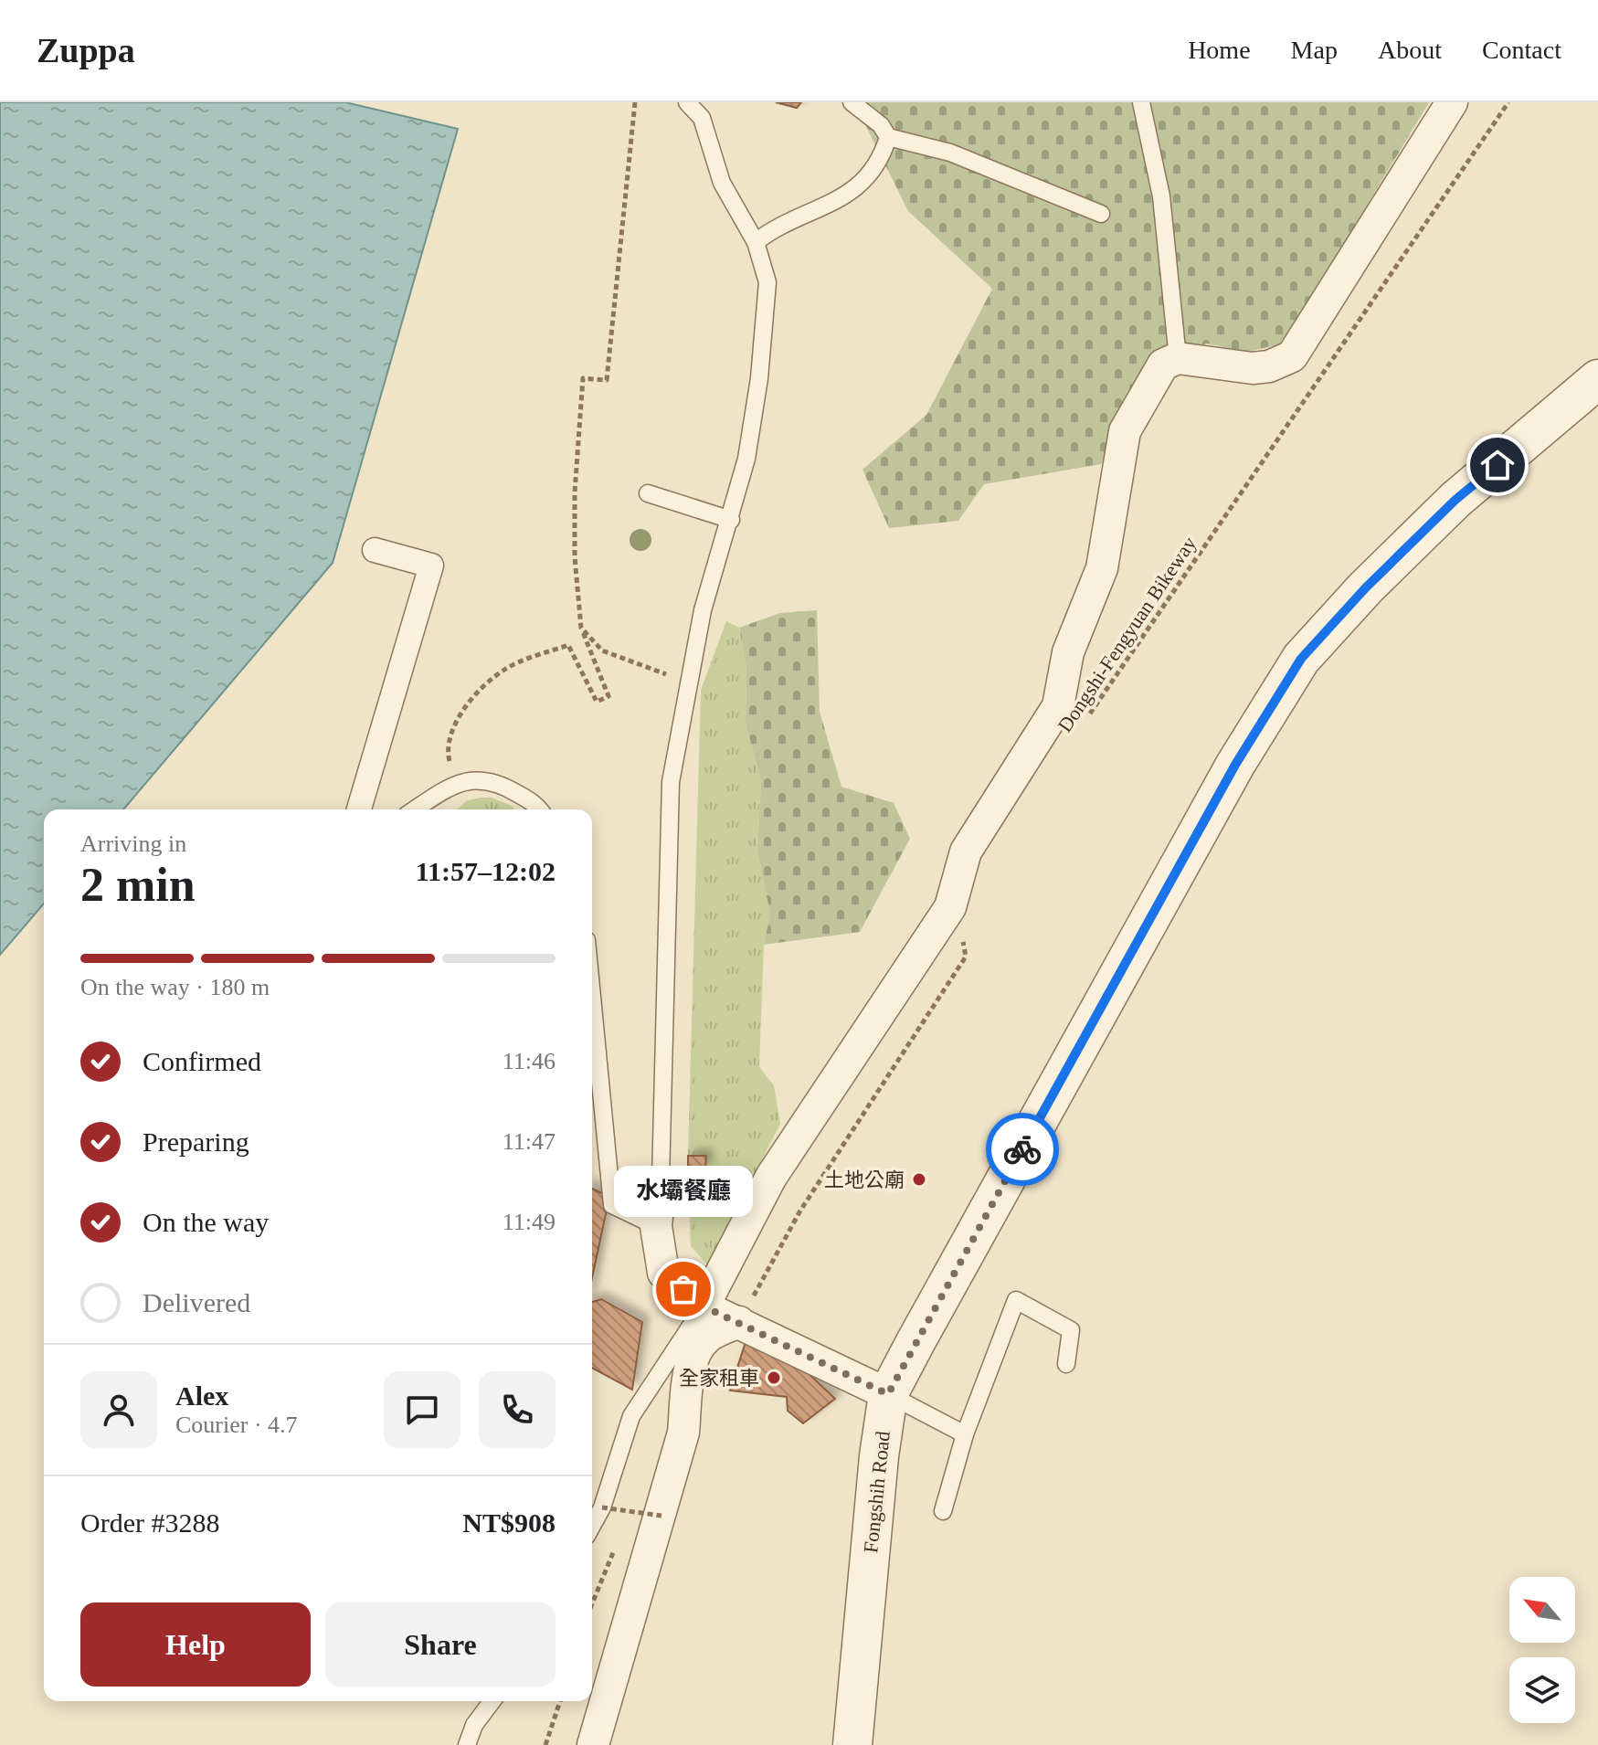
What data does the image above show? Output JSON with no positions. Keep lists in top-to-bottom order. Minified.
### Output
{"streets":{"street":["Fongshih Road"],"path":["Dongshi-Fengyuan Bikeway"]},"places":["土地公廟","水壩餐廳","全家租車"],"north":"top left","page":{"header":"Zuppa","nav":["Home","Map","About","Contact"],"heading":["2 min","Arriving in","11:57–12:02"],"panel":["Alex","Courier · 4.7","Order #3288","NT$908"],"bar":"On the way · 180 m","list":[["Confirmed","11:46"],["Preparing","11:47"],["On the way","11:49"],"Delivered"],"bubble":"水壩餐廳","buttons":["Help","Share"]}}
